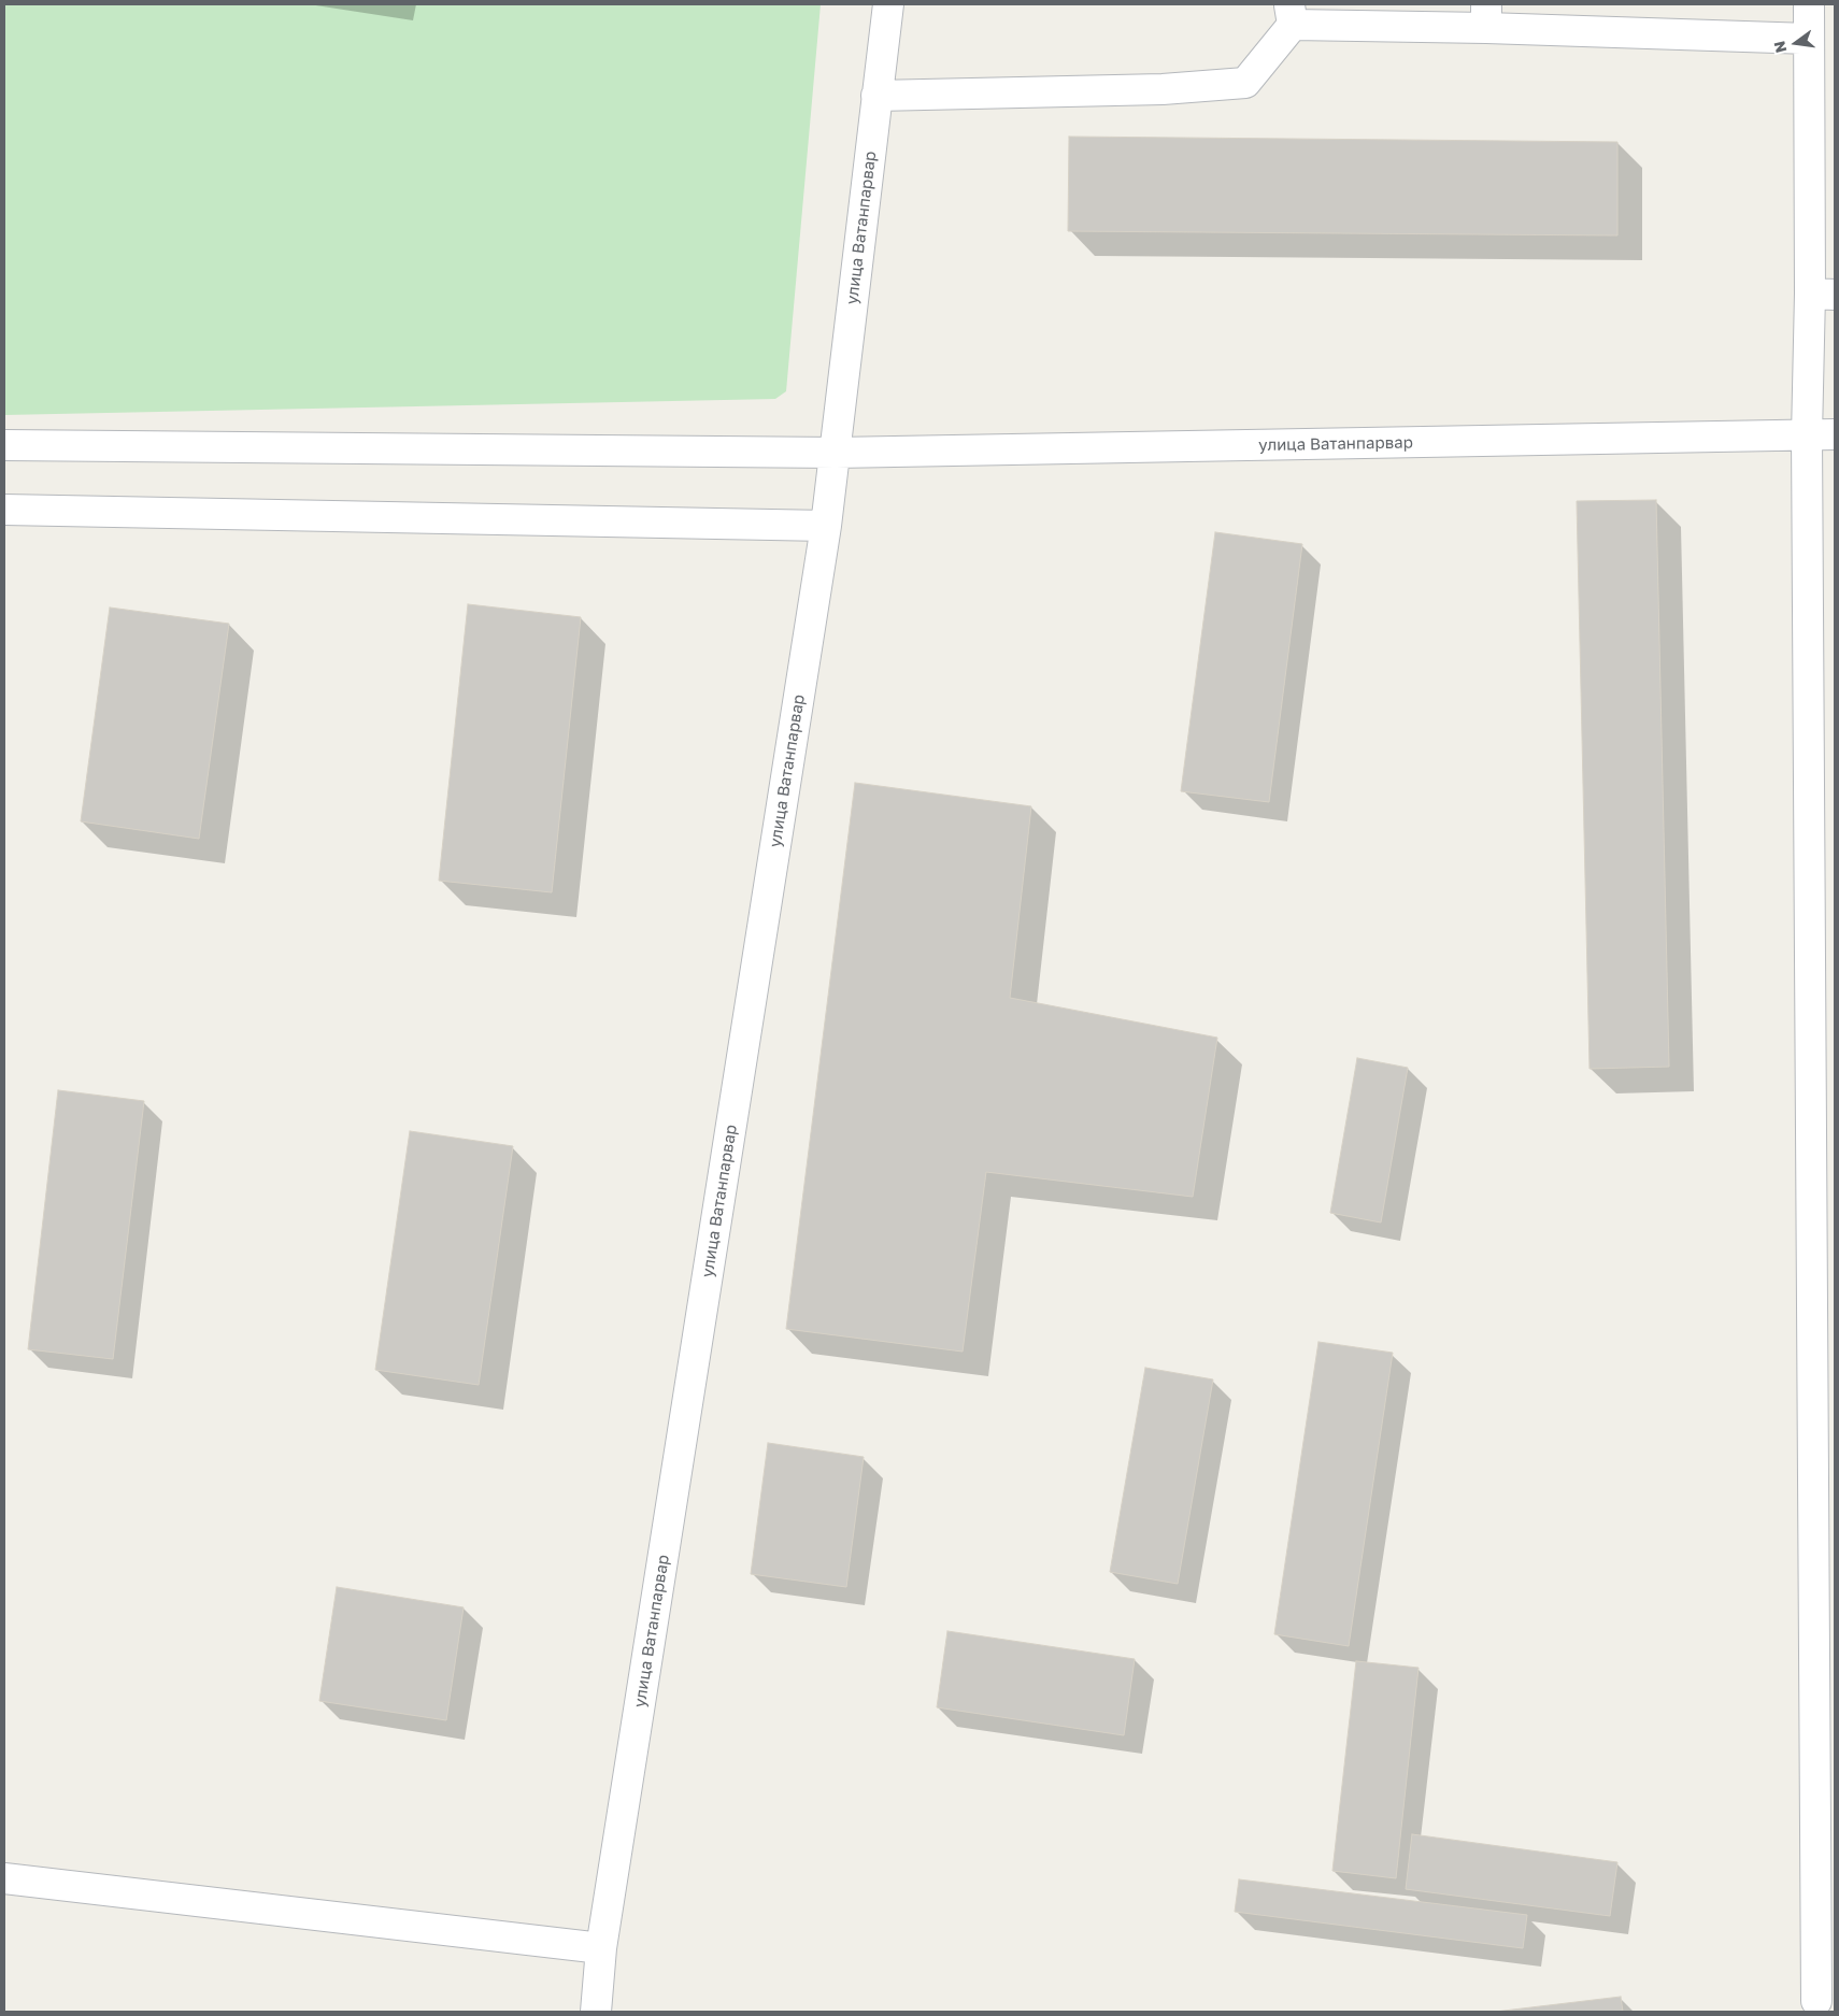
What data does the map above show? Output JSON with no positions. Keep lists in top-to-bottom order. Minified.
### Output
{"streets":{"street":["улица Ватанпарвар"]},"north":"left"}
